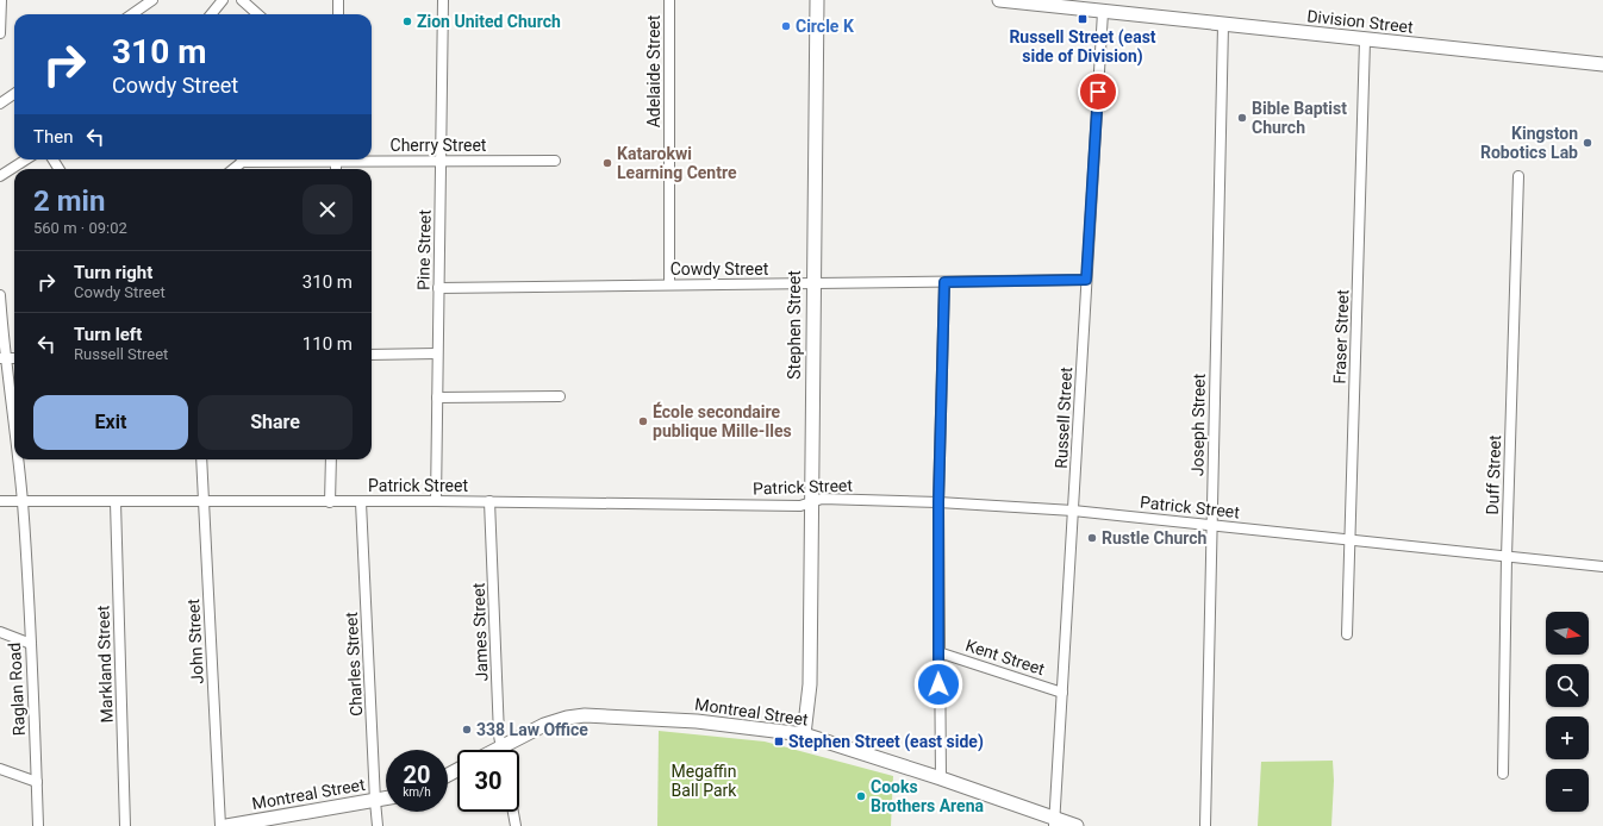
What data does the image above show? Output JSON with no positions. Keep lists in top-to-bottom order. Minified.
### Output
{"streets":{"main road":["Division Street","Stephen Street","Montreal Street"],"street":["Adelaide Street","Cherry Street","Pine Street","Cowdy Street","Fraser Street","Russell Street","Joseph Street","Duff Street","Patrick Street","James Street","John Street","Kent Street","Markland Street","Charles Street","Raglan Road"]},"crossings":[["Division Street","Fraser Street"],["Division Street","Russell Street"],["Division Street","Joseph Street"],["Adelaide Street","Cowdy Street"],["Cherry Street","Pine Street"],["Pine Street","Cowdy Street"],["Pine Street","Patrick Street"],["Cowdy Street","Stephen Street"],["Cowdy Street","Russell Street"],["Stephen Street","Patrick Street"],["Stephen Street","Montreal Street"],["Fraser Street","Patrick Street"],["Russell Street","Patrick Street"],["Russell Street","Kent Street"],["Russell Street","Montreal Street"],["Joseph Street","Patrick Street"],["Duff Street","Patrick Street"],["Patrick Street","James Street"],["Patrick Street","John Street"],["Patrick Street","Markland Street"],["Patrick Street","Charles Street"],["Patrick Street","Raglan Road"],["James Street","Montreal Street"],["Charles Street","Montreal Street"]],"parks":["Megaffin Ball Park"],"places":{"transit":["Russell Street (east side of Division)","Stephen Street (east side)"],"other":["Zion United Church","Circle K","Bible Baptist Church","Kingston Robotics Lab","Katarokwi Learning Centre","École secondaire publique Mille-Iles","Rustle Church","338 Law Office","Cooks Brothers Arena"]},"north":"right","page":{"turn":["310 m","Cowdy Street"],"then":"Then","heading":["2 min","560 m · 09:02"],"list":[{"name":"Turn right","note":"Cowdy Street","value":"310 m"},{"name":"Turn left","note":"Russell Street","value":"110 m"}],"buttons":["Exit","Share"],"map_buttons":["+","−"],"speed":"20 km/h","limit":"30"}}
